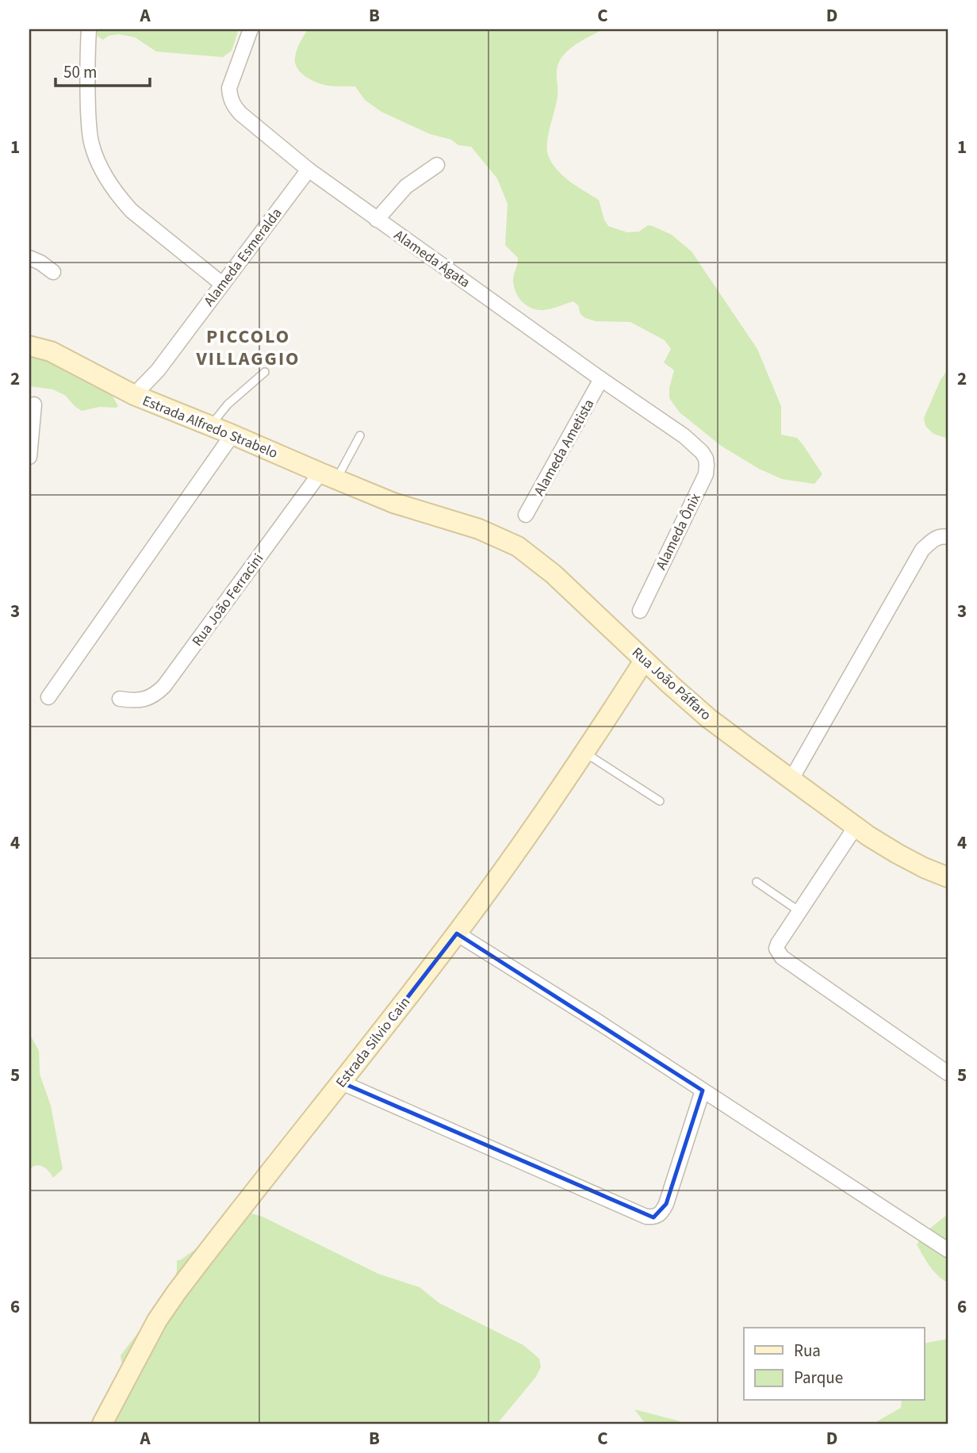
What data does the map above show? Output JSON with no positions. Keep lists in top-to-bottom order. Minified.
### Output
{"streets":{"street":["Alameda Esmeralda","Alameda Ágata","Estrada Alfredo Strabelo","Alameda Ametista","Alameda Ônix","Rua João Ferracini","Rua João Páffaro","Estrada Silvio Cain"]},"crossings":[["Alameda Esmeralda","Alameda Ágata"],["Alameda Esmeralda","Estrada Alfredo Strabelo"],["Alameda Ágata","Alameda Ametista"],["Alameda Ágata","Alameda Ônix"],["Estrada Alfredo Strabelo","Rua João Ferracini"],["Estrada Alfredo Strabelo","Rua João Páffaro"],["Rua João Páffaro","Estrada Silvio Cain"]],"districts":["PICCOLO VILLAGGIO"],"legend":["Rua","Parque"],"scale_bar":"50 m","grid":{"columns":["A","B","C","D"],"rows":["1","2","3","4","5","6"]}}
